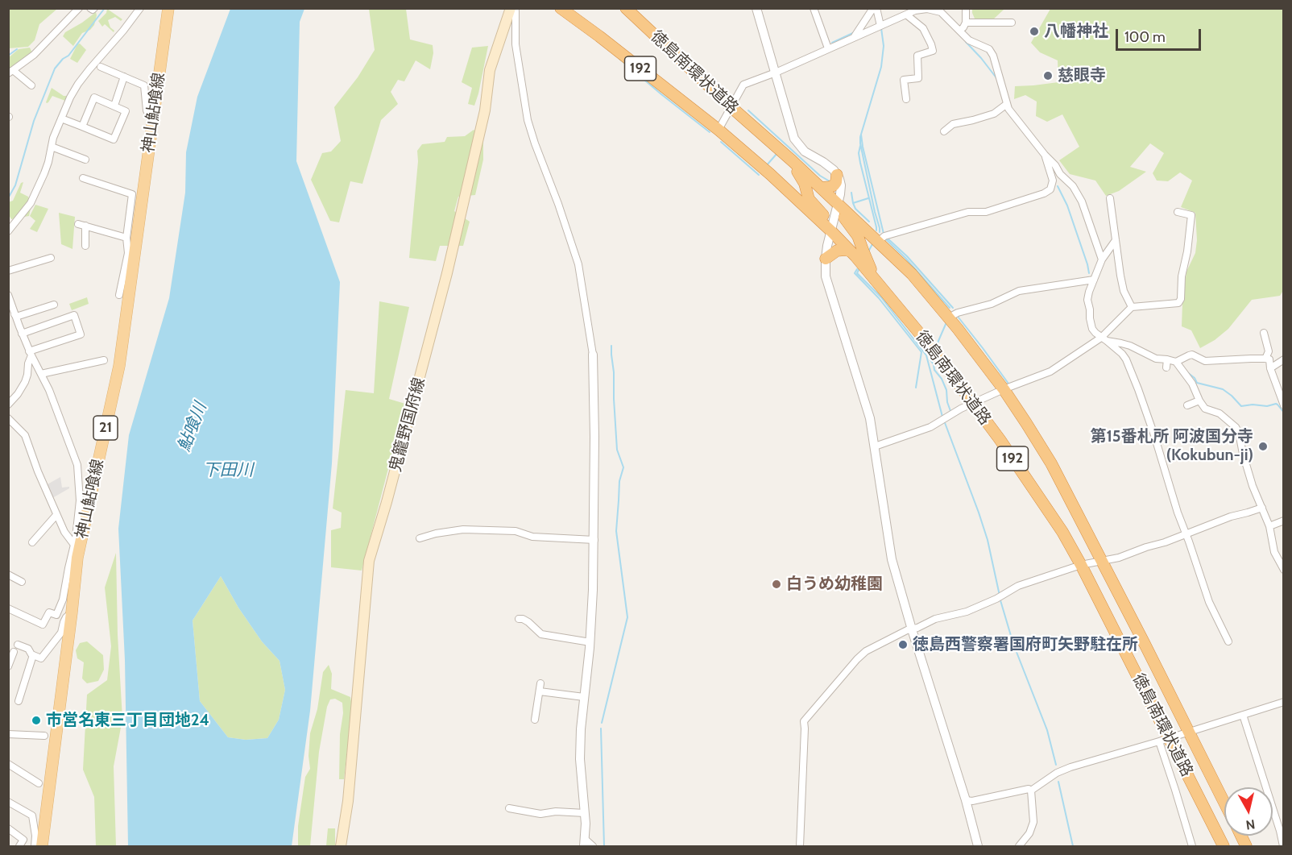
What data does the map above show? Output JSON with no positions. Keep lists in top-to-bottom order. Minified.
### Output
{"streets":{"highway":["192","徳島南環状道路"],"main road":["神山鮎喰線","鬼籠野国府線","21"]},"water":["鮎喰川","下田川"],"places":["八幡神社","慈眼寺","第15番札所 阿波国分寺 (Kokubun-ji)","白うめ幼稚園","徳島西警察署国府町矢野駐在所","市営名東三丁目団地24"],"scale_bar":"100 m","north":"bottom"}
